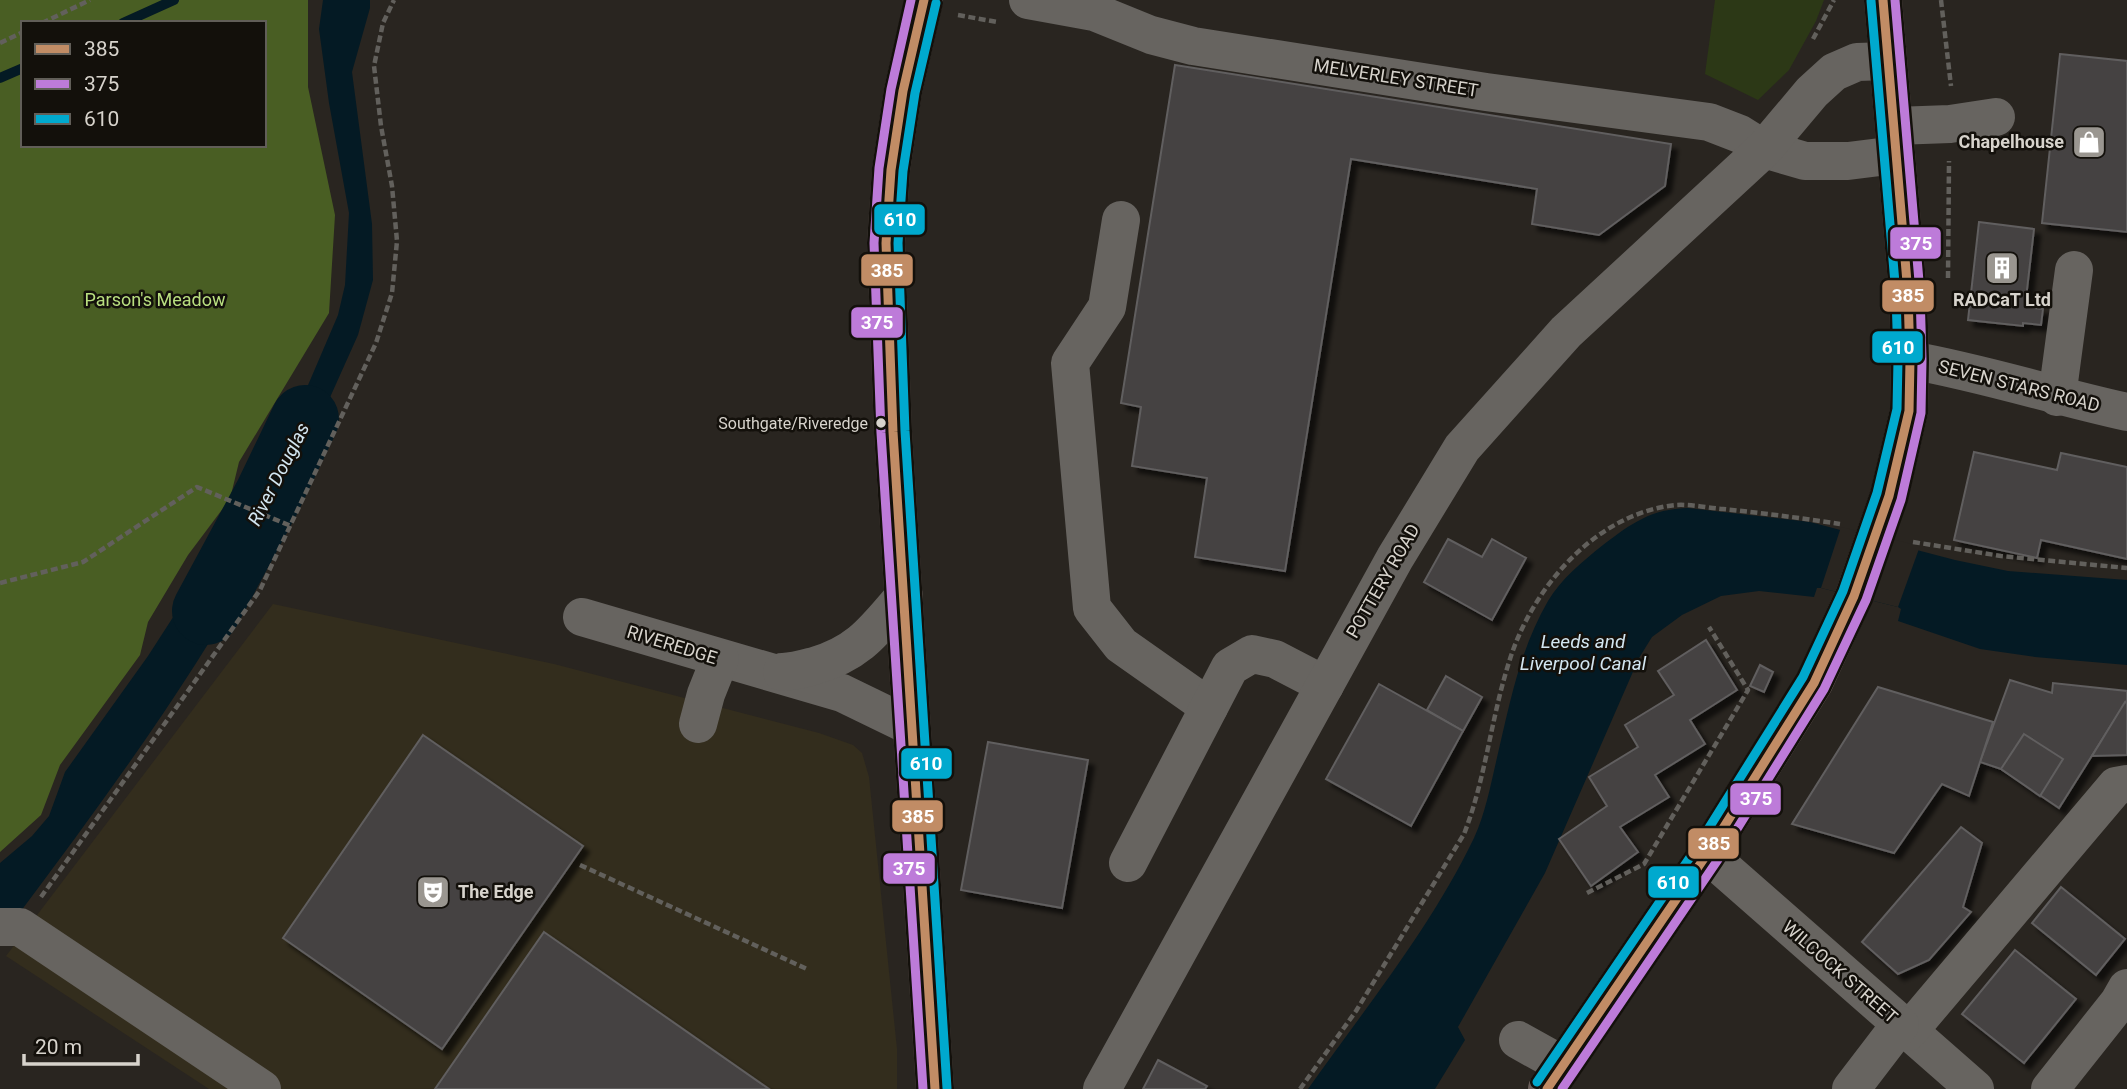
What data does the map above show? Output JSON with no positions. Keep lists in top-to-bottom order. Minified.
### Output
{"streets":{"street":["MELVERLEY STREET","SEVEN STARS ROAD","POTTERY ROAD","RIVEREDGE","WILCOCK STREET"]},"crossings":[["MELVERLEY STREET","POTTERY ROAD"]],"water":["River Douglas","Leeds and Liverpool Canal"],"parks":["Parson's Meadow"],"places":{"shop":["Chapelhouse"],"building":["RADCaT Ltd"],"other":["Southgate/Riveredge"],"theatre":["The Edge"]},"lines":["transit line 385","transit line 375","transit line 610"],"legend":["385","375","610"],"scale_bar":"20 m"}
